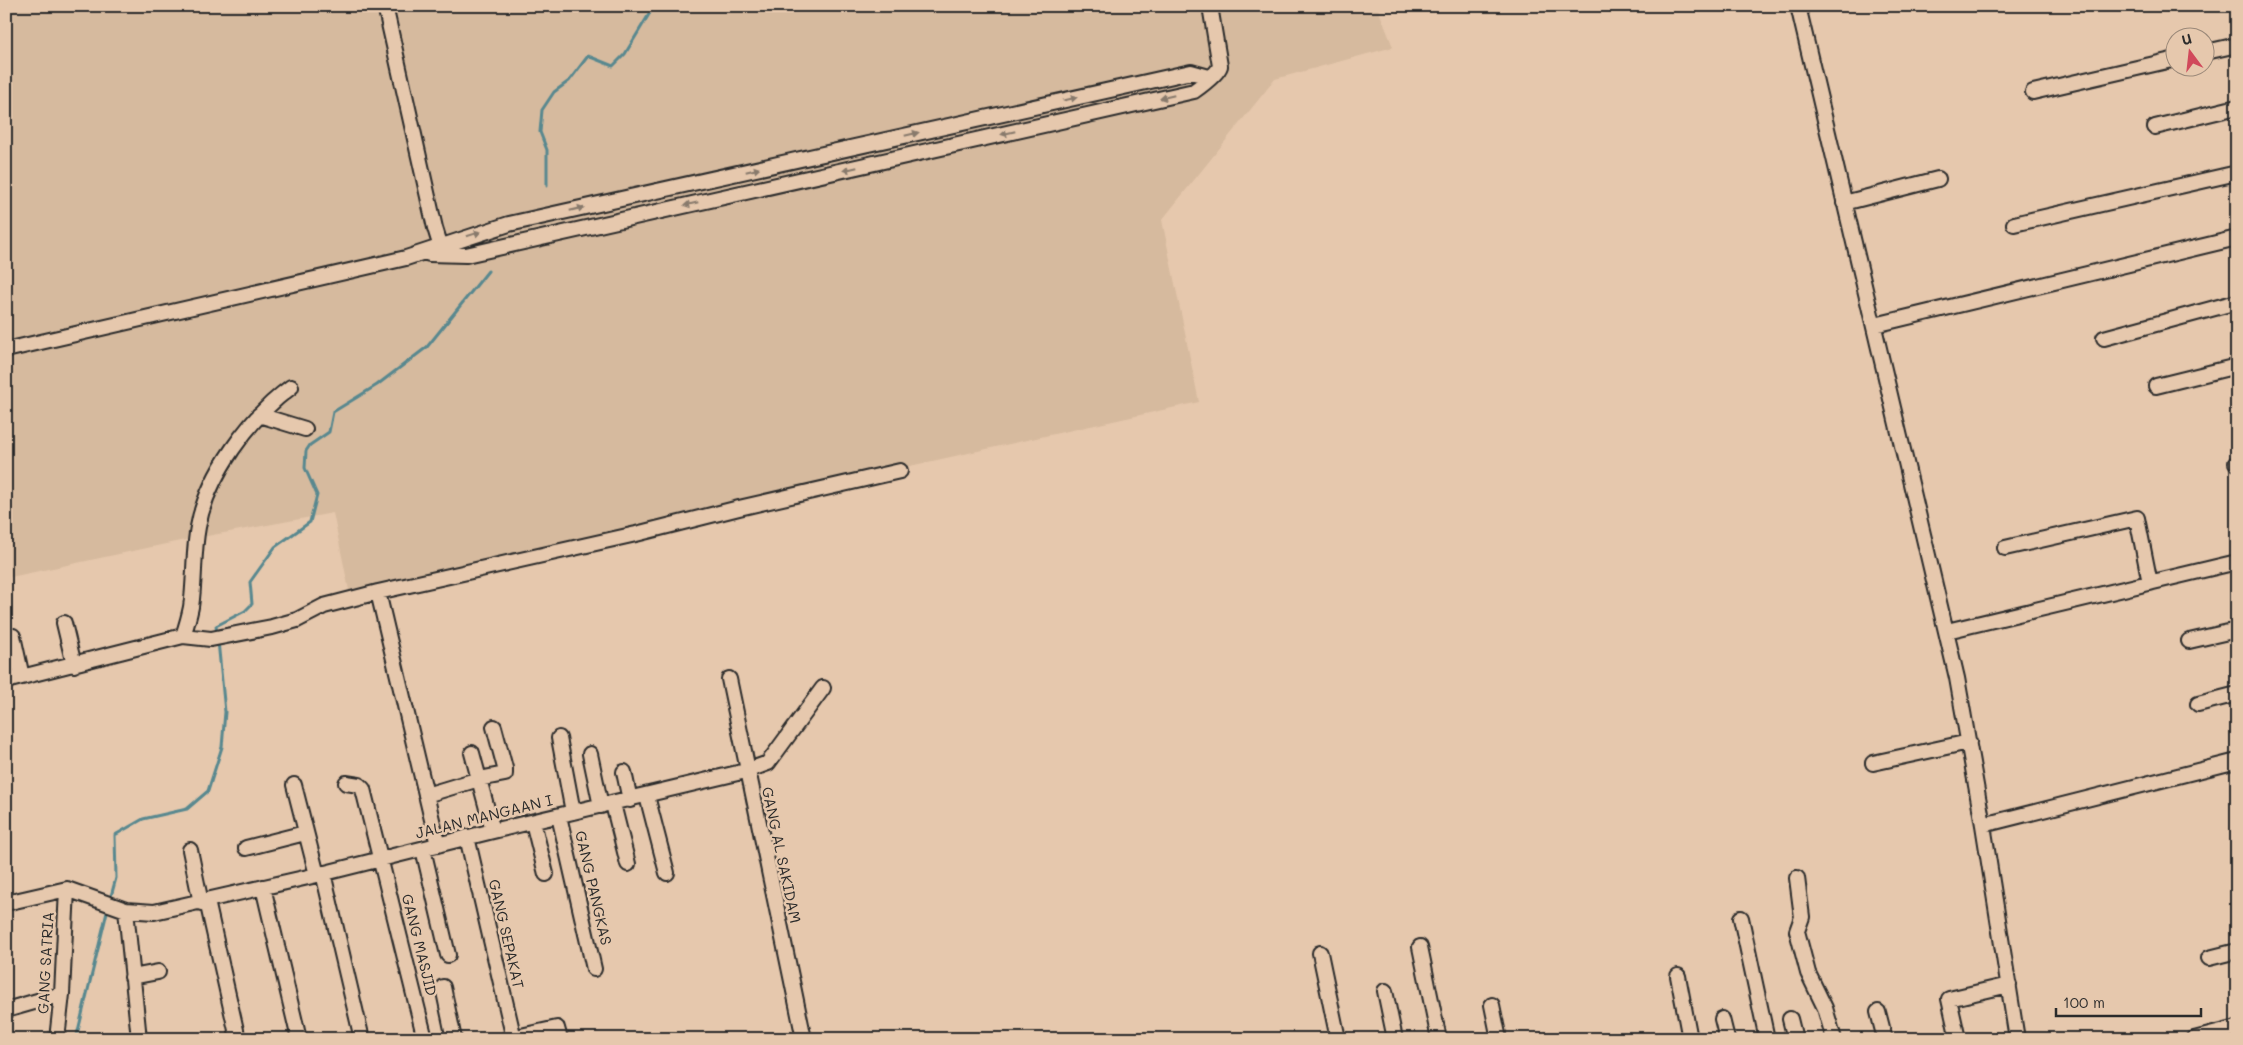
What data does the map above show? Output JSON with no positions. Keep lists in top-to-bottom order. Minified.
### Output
{"streets":{"street":["JALAN MANGAAN I","GANG AL SAKIDAM","GANG PANGKAS","GANG SEPAKAT","GANG MASJID","GANG SATRIA"]},"crossings":[["JALAN MANGAAN I","GANG AL SAKIDAM"],["JALAN MANGAAN I","GANG PANGKAS"],["JALAN MANGAAN I","GANG SEPAKAT"],["JALAN MANGAAN I","GANG MASJID"],["JALAN MANGAAN I","GANG SATRIA"]],"scale_bar":"100 m","north":"top"}
